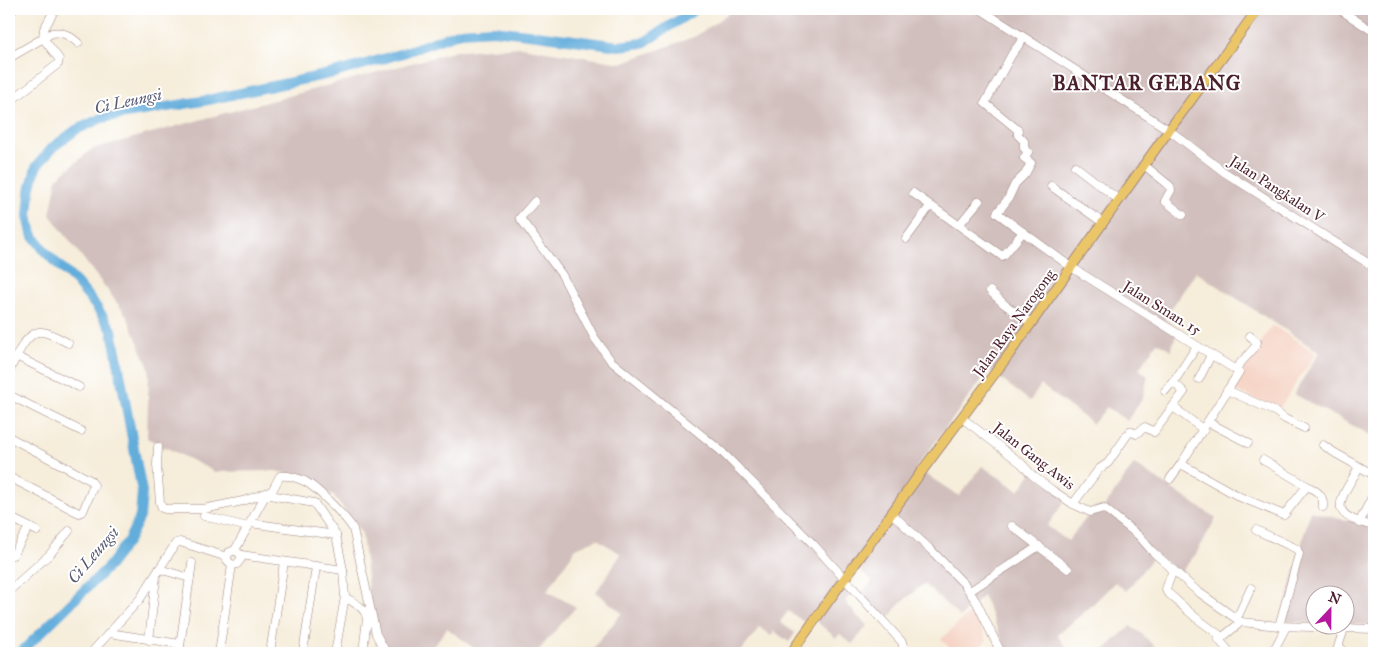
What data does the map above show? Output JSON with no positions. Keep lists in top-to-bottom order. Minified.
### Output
{"streets":{"main road":["Jalan Raya Narogong"],"street":["Jalan Pangkalan V","Jalan Sman. 15","Jalan Gang Awis"]},"crossings":[["Jalan Pangkalan V","Jalan Sman. 15"],["Jalan Pangkalan V","Jalan Raya Narogong"],["Jalan Sman. 15","Jalan Raya Narogong"],["Jalan Raya Narogong","Jalan Gang Awis"]],"districts":["BANTAR GEBANG"],"water":["Ci Leungsi"],"north":"top"}
